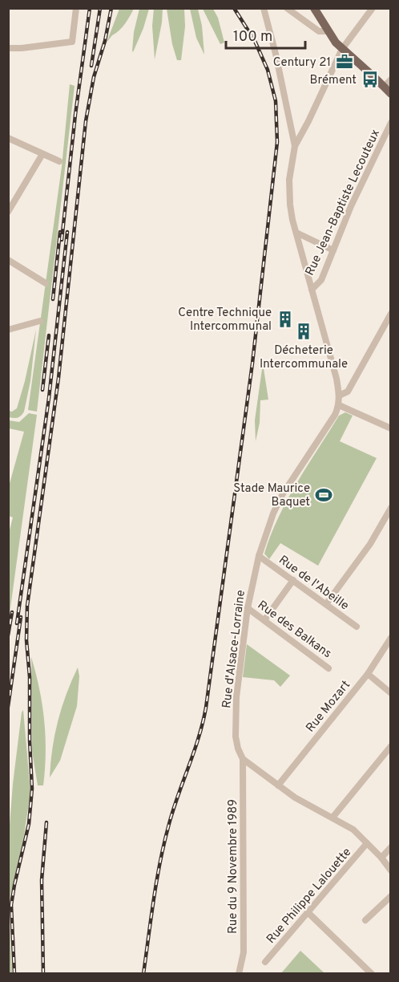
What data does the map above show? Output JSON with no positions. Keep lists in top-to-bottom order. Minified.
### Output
{"streets":{"street":["Rue Jean-Baptiste Lecouteux","Rue de l'Abeille","Rue des Balkans","Rue d'Alsace-Lorraine","Rue Mozart","Rue du 9 Novembre 1989","Rue Philippe Lalouette"]},"crossings":[["Rue de l'Abeille","Rue d'Alsace-Lorraine"],["Rue des Balkans","Rue d'Alsace-Lorraine"],["Rue d'Alsace-Lorraine","Rue du 9 Novembre 1989"]],"places":{"office":["Century 21"],"bus stop":["Brément"],"building":["Centre Technique Intercommunal","Décheterie Intercommunale"],"sports":["Stade Maurice Baquet"]},"scale_bar":"100 m"}
